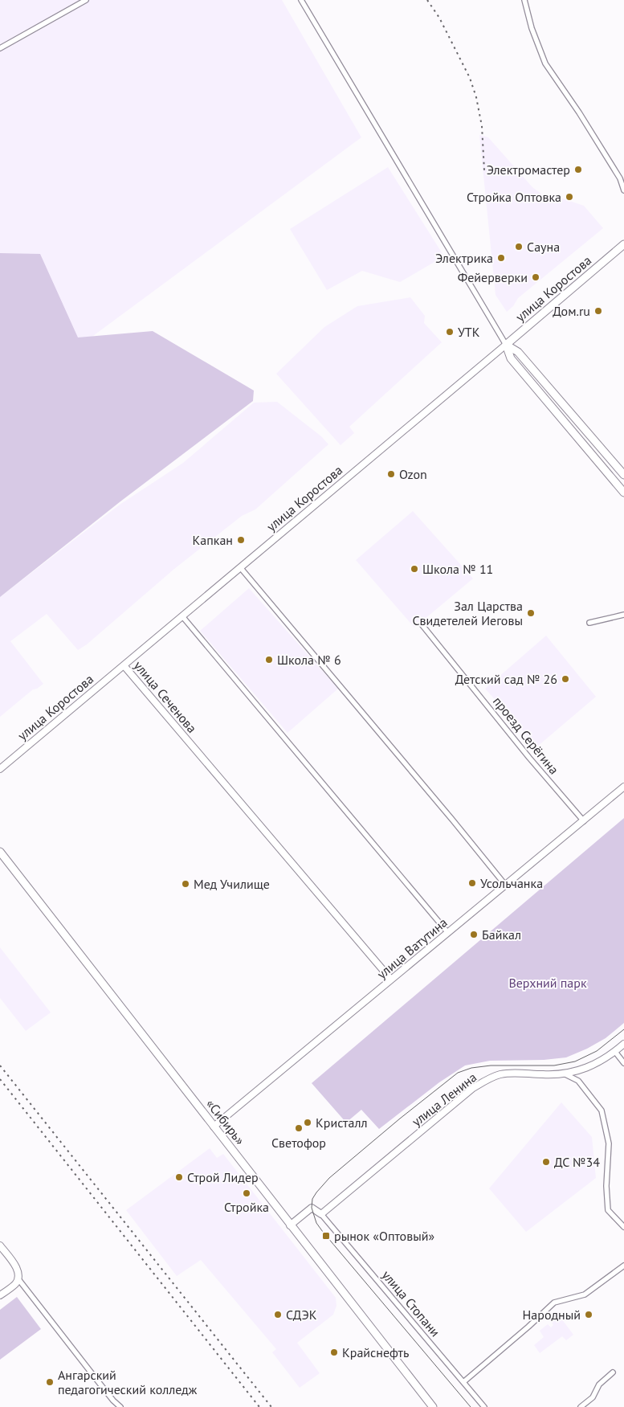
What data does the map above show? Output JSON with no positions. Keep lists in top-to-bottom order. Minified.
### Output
{"streets":{"main road":["улица Коростова","«Сибирь»"],"street":["улица Сеченова","проезд Серёгина","улица Ватутина","улица Ленина","улица Стопани"]},"crossings":[["улица Коростова","улица Сеченова"],["улица Сеченова","улица Ватутина"],["проезд Серёгина","улица Ватутина"],["улица Ватутина","«Сибирь»"],["улица Ленина","улица Стопани"]],"parks":["Верхний парк"],"places":{"other":["Электромастер","Стройка Оптовка","Сауна","Электрика","Фейерверки","Дом.ru","УТК","Ozon","Капкан","Школа № 11","Зал Царства Свидетелей Иеговы","Школа № 6","Детский сад № 26","Усольчанка","Мед Училище","Байкал","Кристалл","Светофор","ДС №34","Строй Лидер","Стройка","СДЭК","Народный","Крайснефть","Ангарский педагогический колледж"],"transit":["рынок «Оптовый»"]}}
